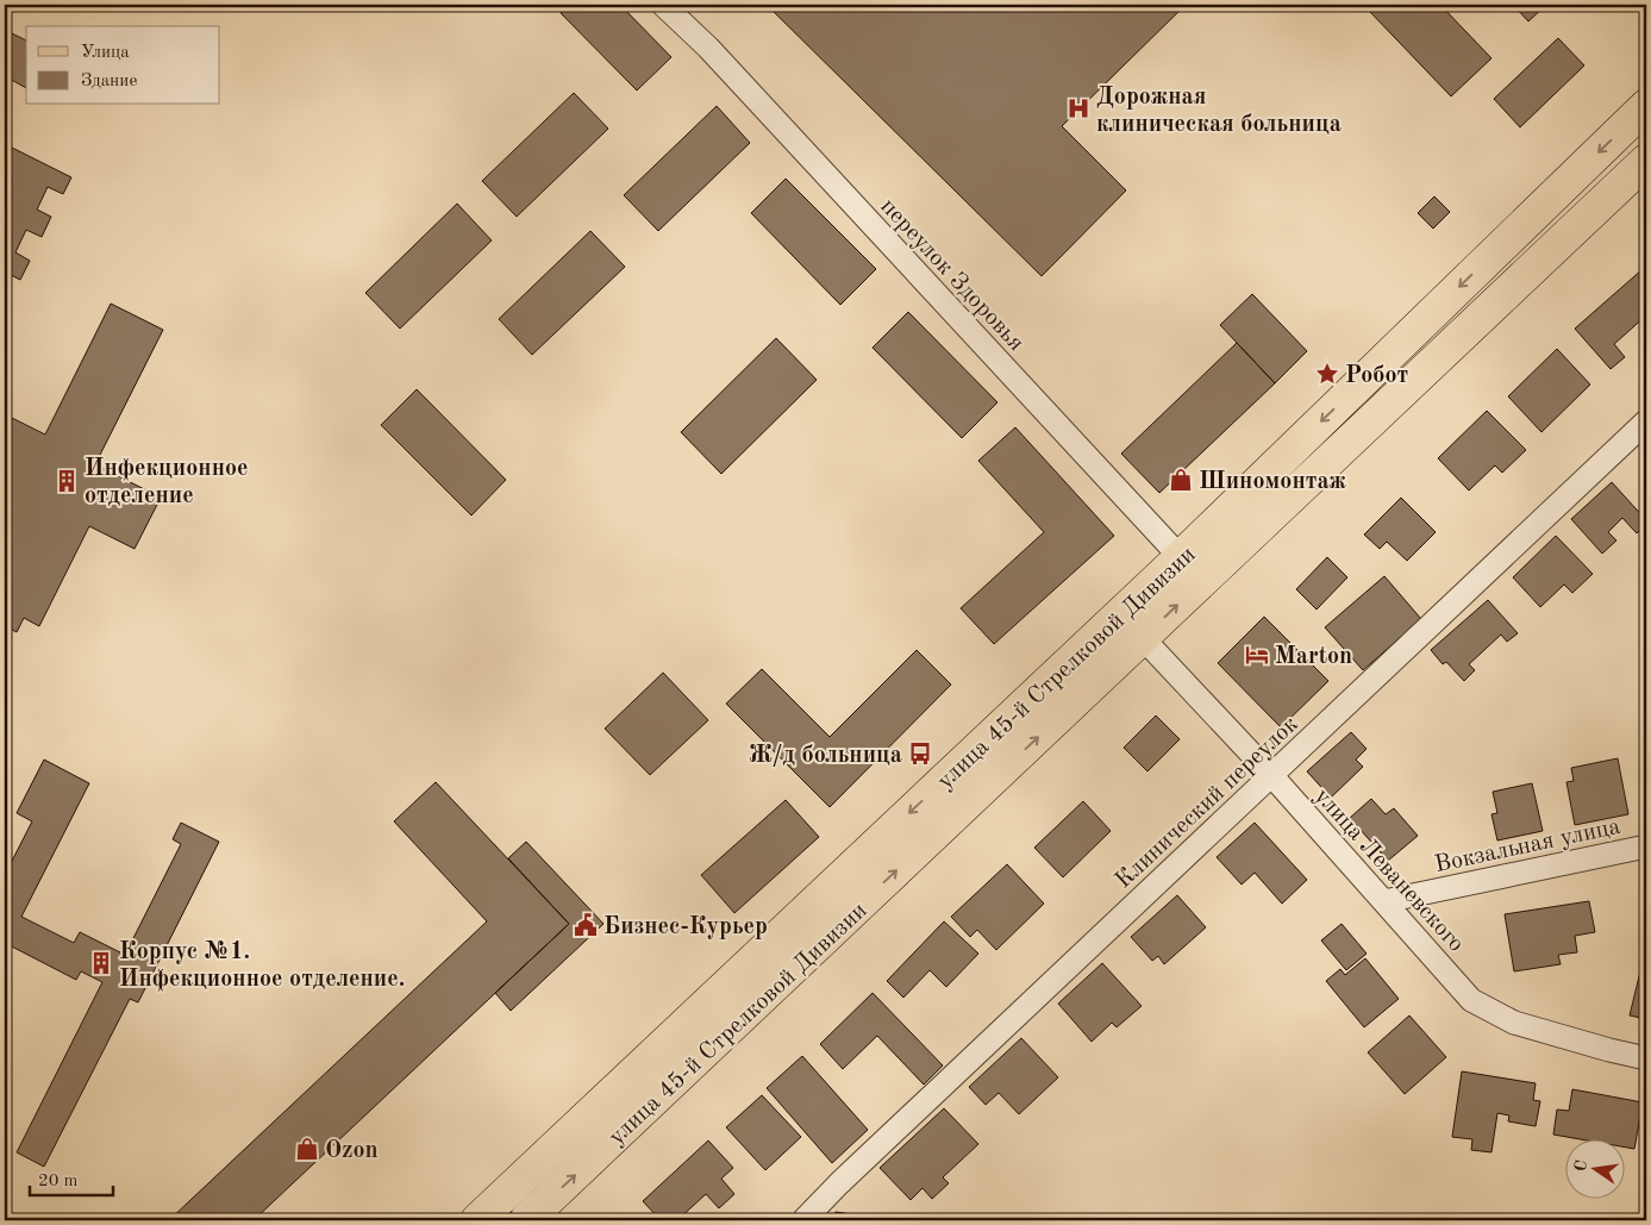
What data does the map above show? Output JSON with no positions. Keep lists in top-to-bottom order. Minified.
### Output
{"streets":{"main road":["улица 45-й Стрелковой Дивизии"],"street":["переулок Здоровья","Клинический переулок","Вокзальная улица","улица Леваневского"]},"crossings":[["переулок Здоровья","улица 45-й Стрелковой Дивизии"],["улица 45-й Стрелковой Дивизии","улица Леваневского"],["Клинический переулок","улица Леваневского"],["Вокзальная улица","улица Леваневского"]],"places":{"hospital":["Дорожная клиническая больница"],"place":["Робот"],"shop":["Шиномонтаж","Ozon"],"building":["Инфекционное отделение","Корпус №1. Инфекционное отделение."],"hotel":["Marton"],"bus stop":["Ж/д больница"],"public building":["Бизнес-Курьер"]},"legend":["Улица","Здание"],"scale_bar":"20 m","north":"left"}
